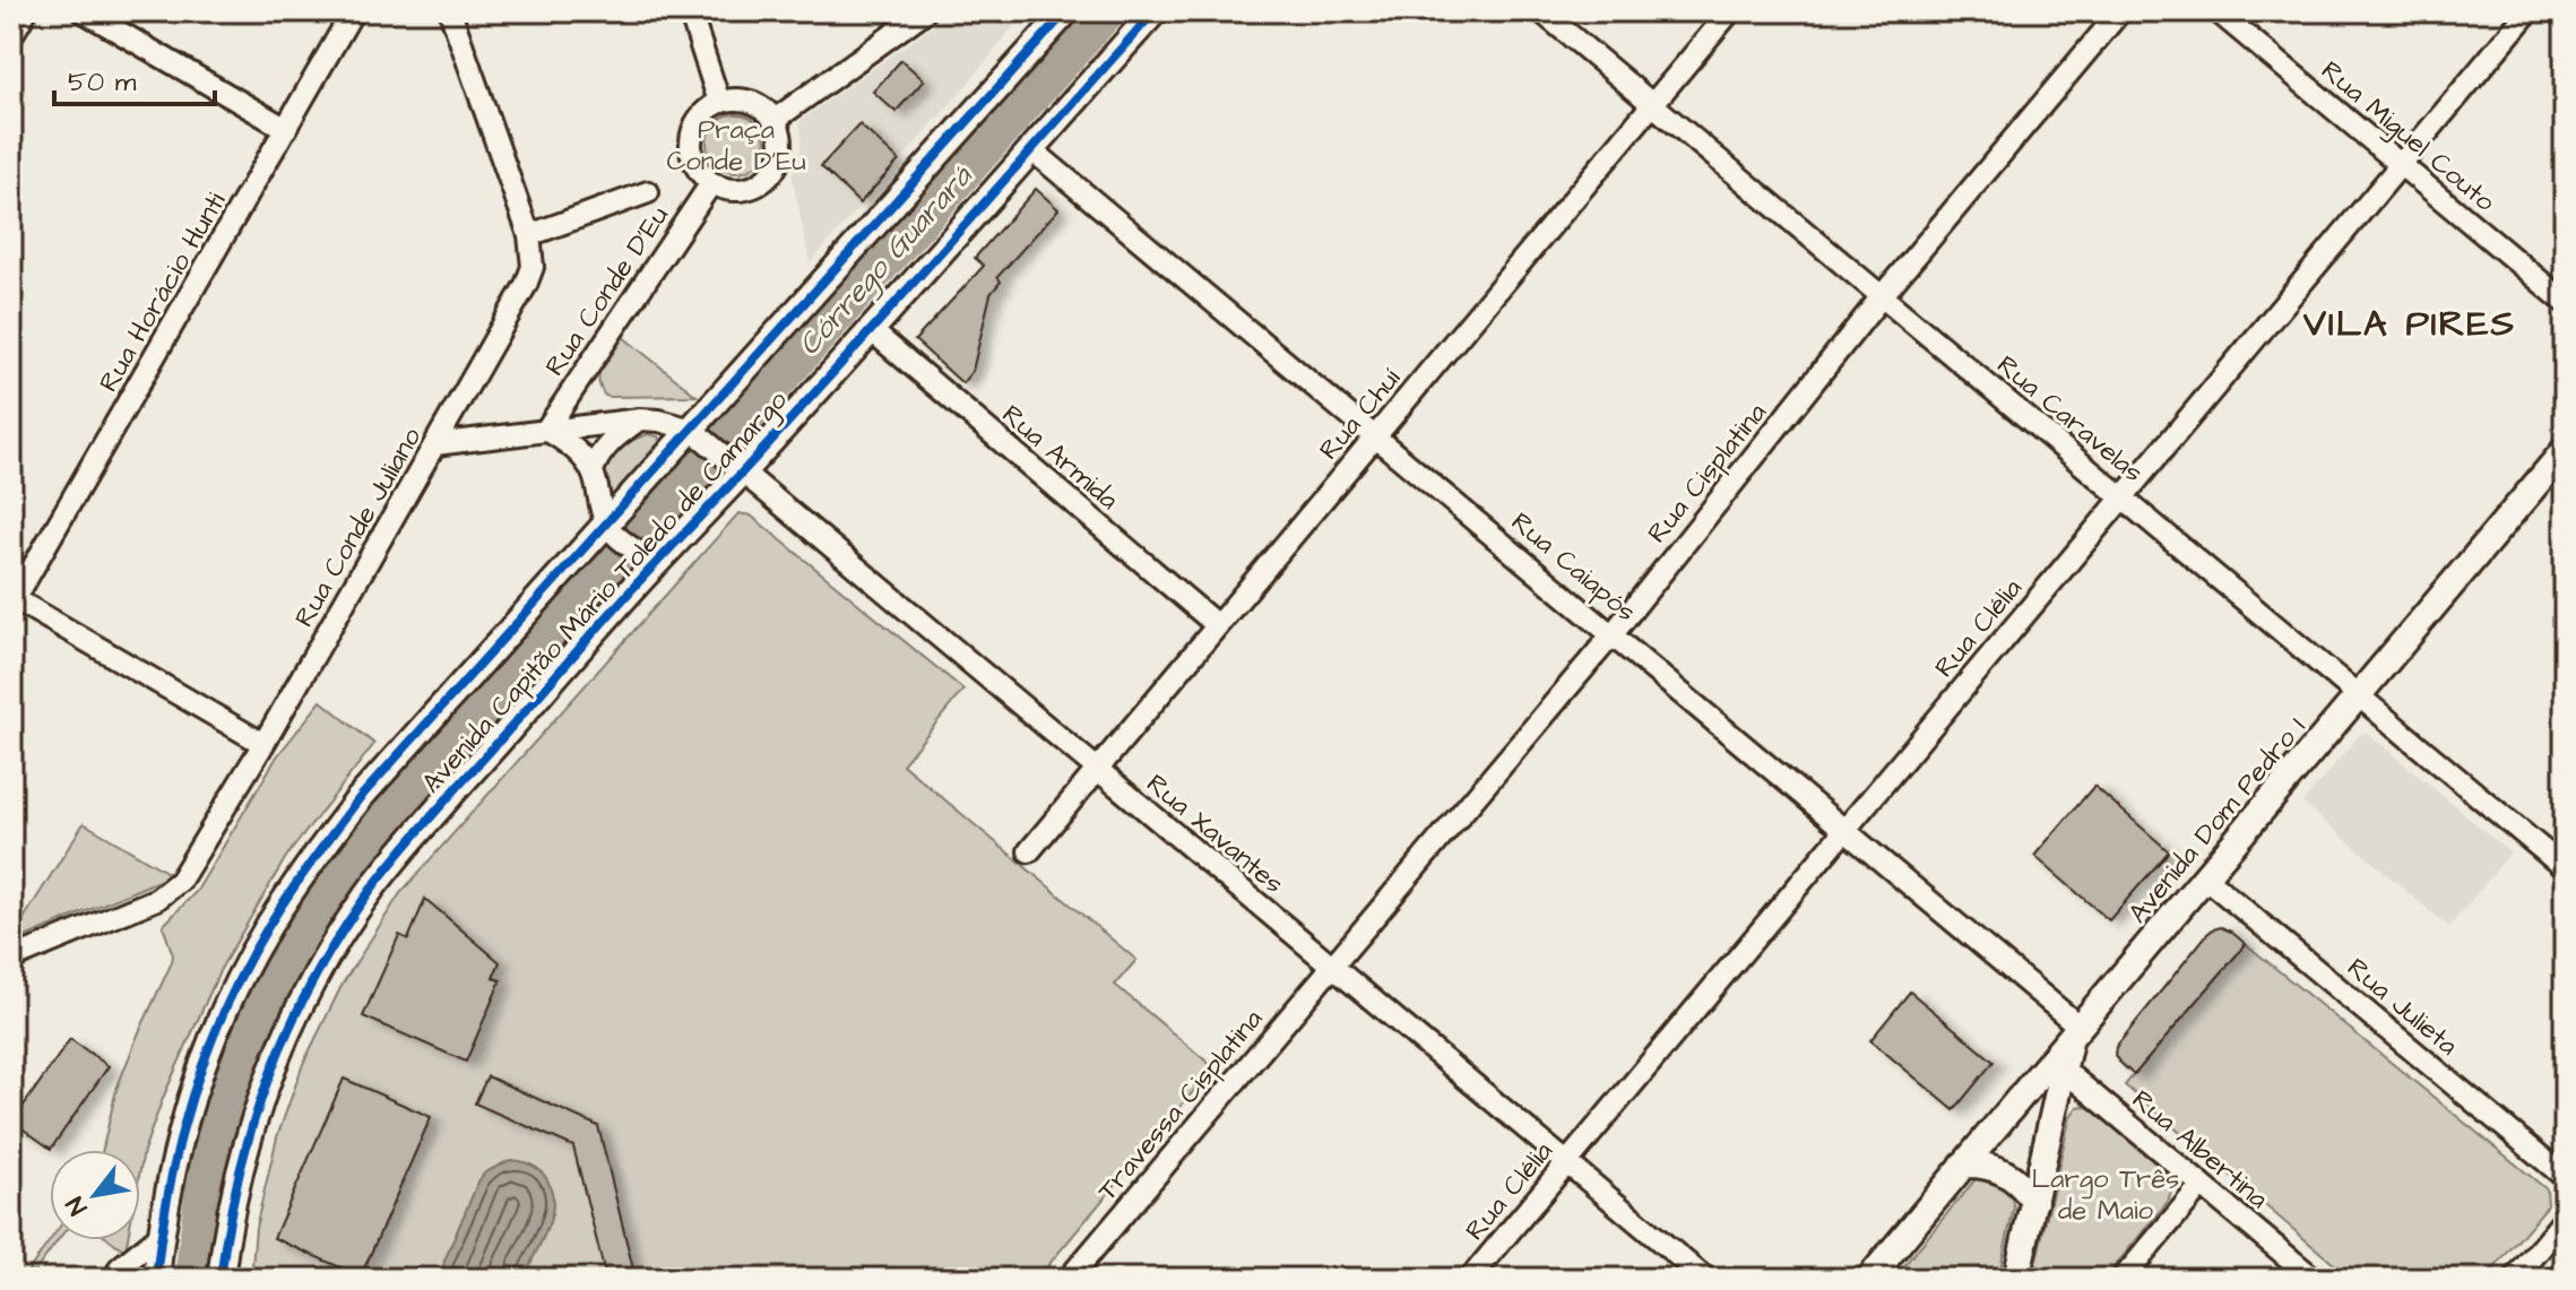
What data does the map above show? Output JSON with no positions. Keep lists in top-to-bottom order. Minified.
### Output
{"streets":{"main road":["Avenida Capitão Mário Toledo de Camargo","Avenida Dom Pedro I"],"street":["Rua Miguel Couto","Rua Conde D'Eu","Rua Horácio Hunti","Rua Chuí","Rua Caravelas","Rua Armida","Rua Cisplatina","Rua Conde Juliano","Rua Caiapós","Rua Clélia","Rua Xavantes","Rua Julieta","Travessa Cisplatina","Rua Albertina"]},"crossings":[["Rua Miguel Couto","Rua Clélia"],["Rua Chuí","Rua Caravelas"],["Rua Chuí","Rua Armida"],["Rua Chuí","Rua Caiapós"],["Rua Chuí","Rua Xavantes"],["Rua Caravelas","Rua Cisplatina"],["Rua Caravelas","Rua Clélia"],["Rua Caravelas","Avenida Dom Pedro I"],["Rua Armida","Avenida Capitão Mário Toledo de Camargo"],["Rua Cisplatina","Rua Caiapós"],["Rua Cisplatina","Rua Xavantes"],["Rua Cisplatina","Travessa Cisplatina"],["Rua Caiapós","Avenida Capitão Mário Toledo de Camargo"],["Rua Caiapós","Rua Clélia"],["Rua Caiapós","Avenida Dom Pedro I"],["Avenida Capitão Mário Toledo de Camargo","Rua Xavantes"],["Rua Clélia","Rua Xavantes"],["Avenida Dom Pedro I","Rua Julieta"],["Avenida Dom Pedro I","Rua Albertina"],["Rua Xavantes","Travessa Cisplatina"]],"districts":["VILA PIRES"],"water":["Córrego Guarará"],"parks":["Praça Conde D'Eu","Largo Três de Maio"],"scale_bar":"50 m","north":"bottom left"}
